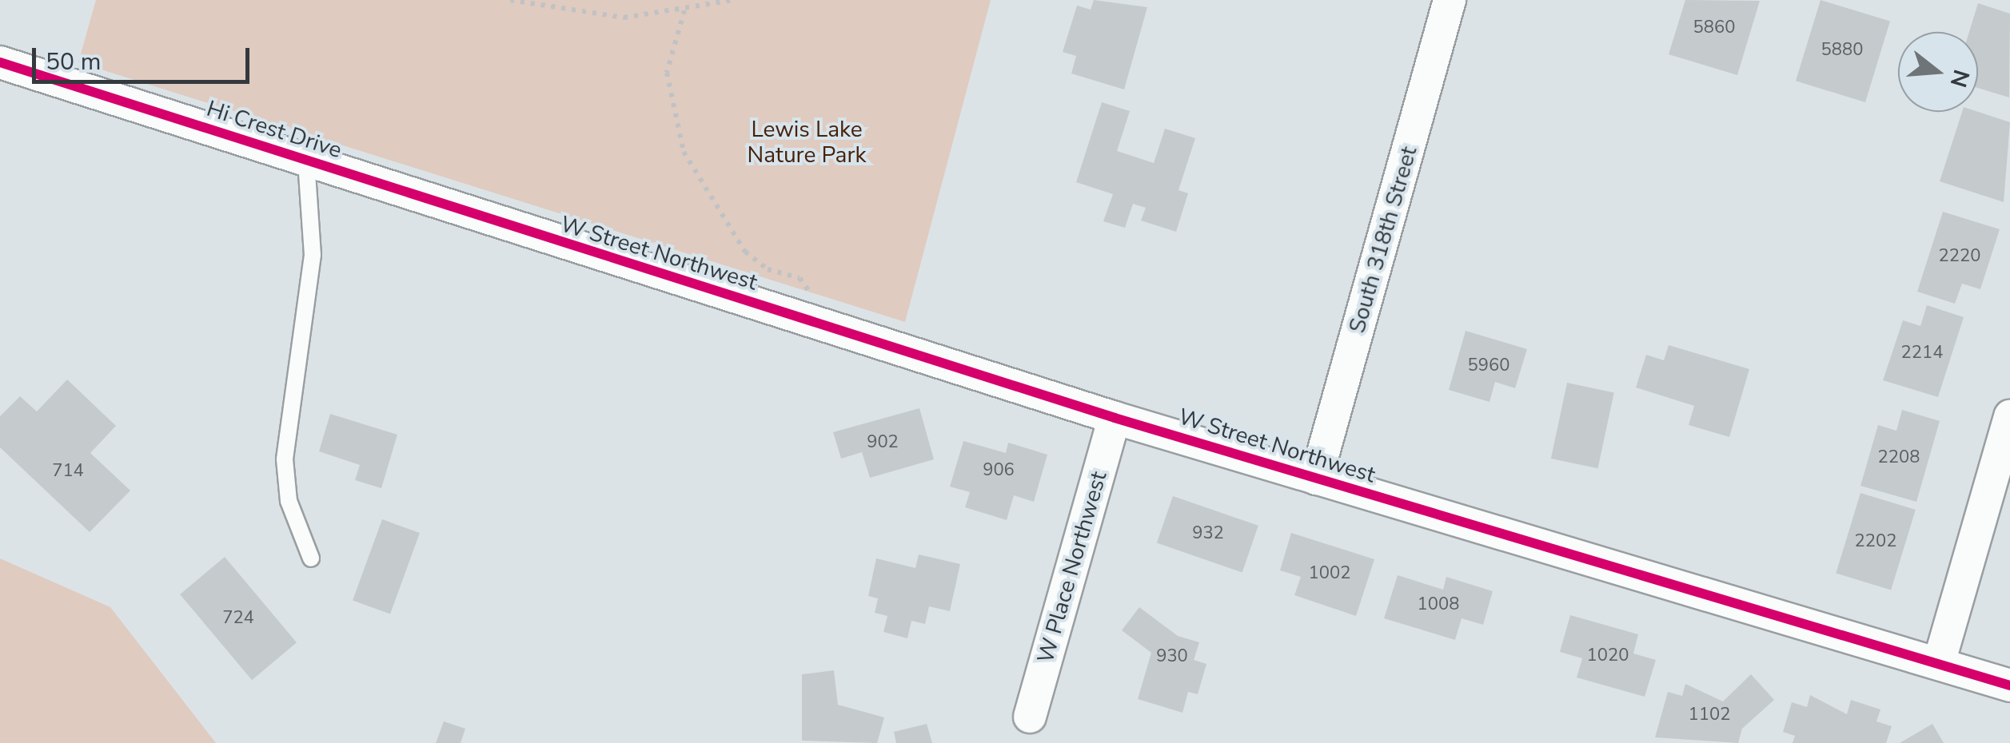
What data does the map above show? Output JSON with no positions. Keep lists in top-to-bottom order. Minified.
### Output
{"streets":{"street":["Hi Crest Drive","South 318th Street","W Street Northwest","W Place Northwest"]},"crossings":[["Hi Crest Drive","W Street Northwest"],["South 318th Street","W Street Northwest"],["W Street Northwest","W Place Northwest"]],"parks":["Lewis Lake Nature Park"],"house_numbers":["5860","5880","2220","2214","5960","902","2208","906","714","932","2202","1002","1008","724","1020","930","1102"],"scale_bar":"50 m","north":"right"}
